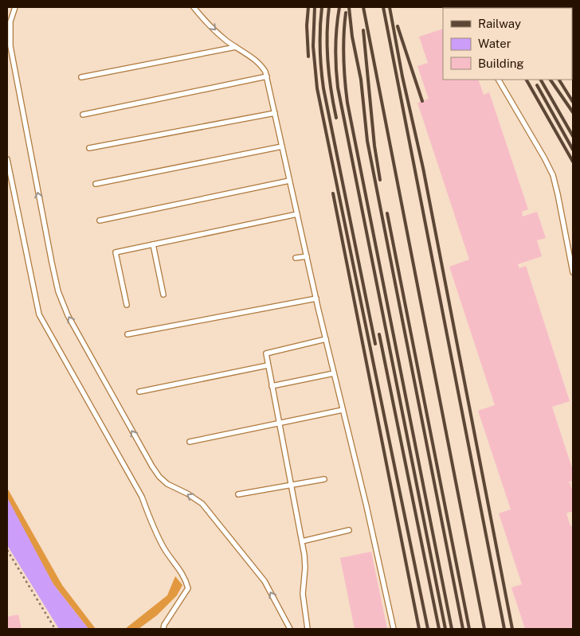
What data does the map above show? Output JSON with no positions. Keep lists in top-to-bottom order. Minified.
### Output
{"legend":["Railway","Water","Building"]}
